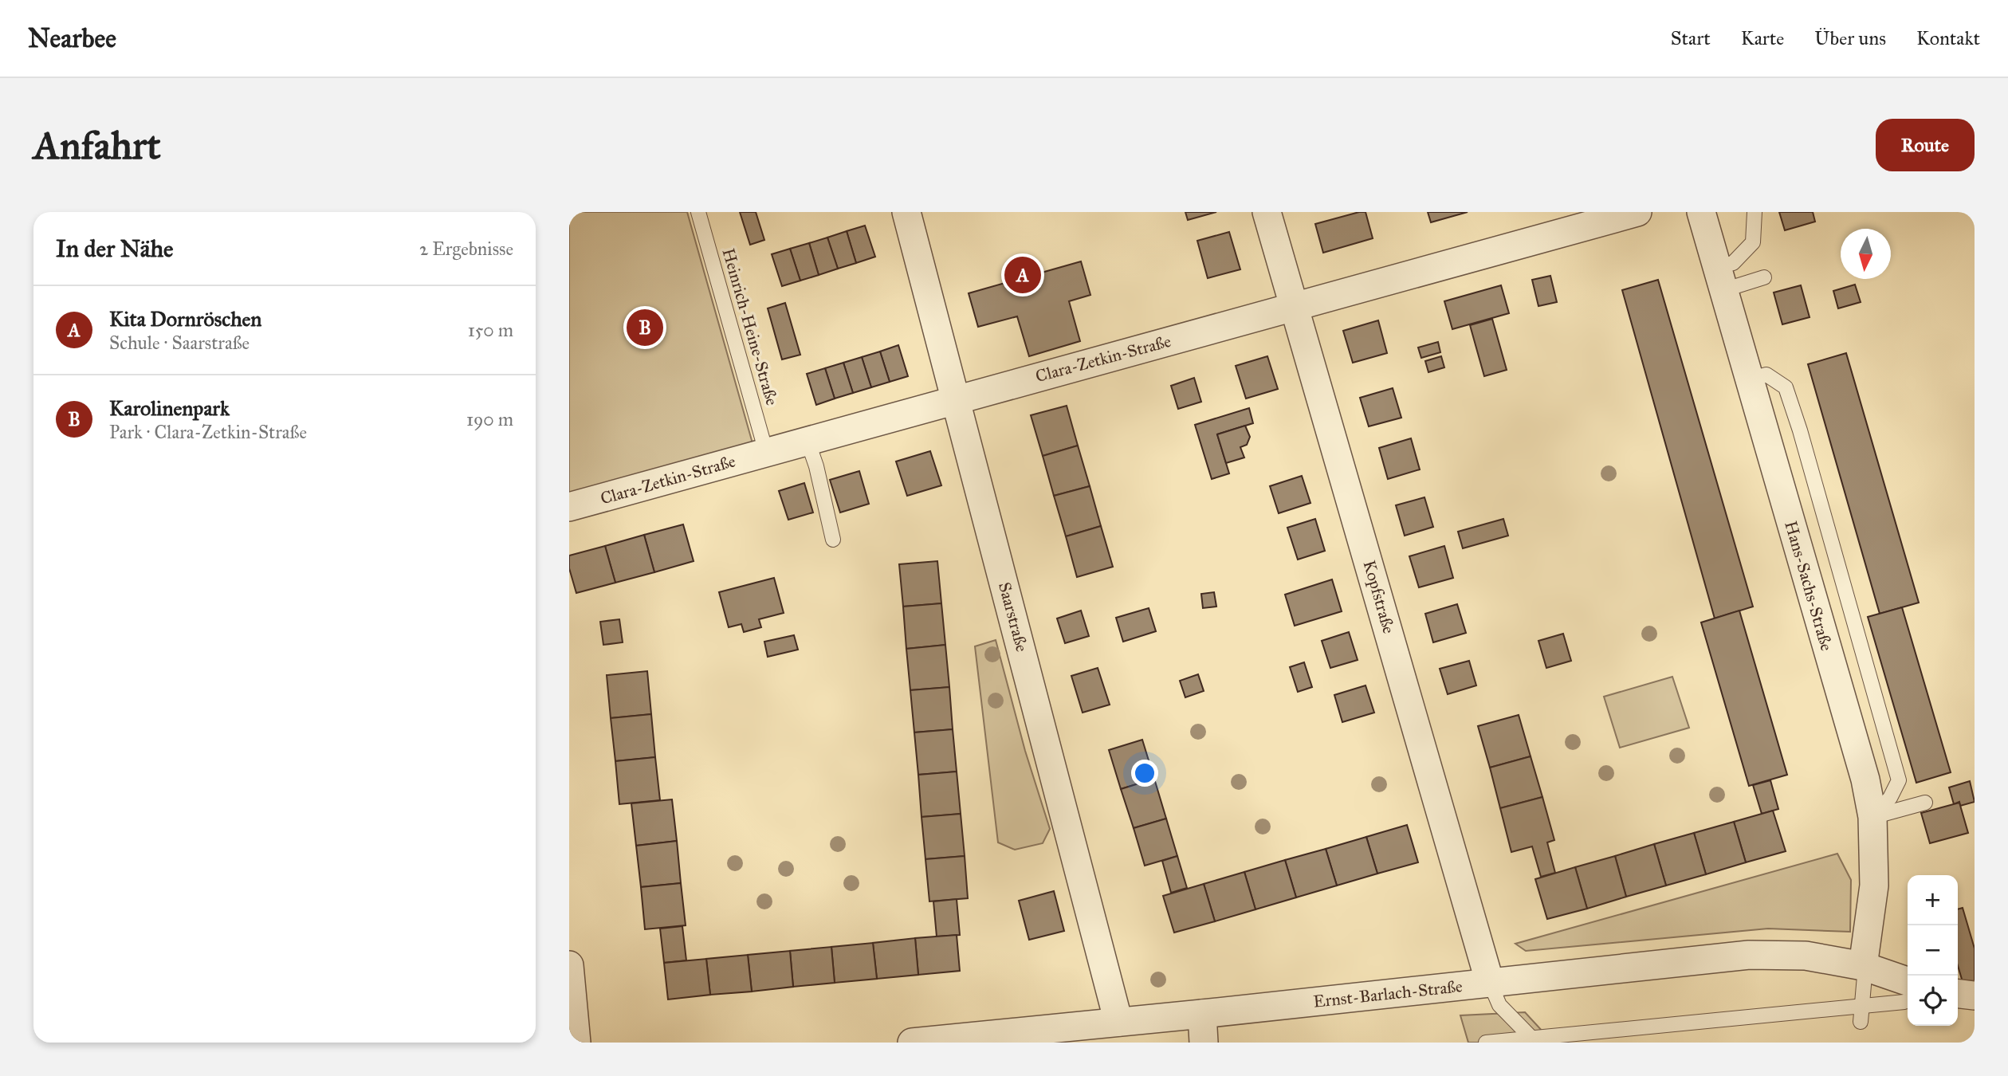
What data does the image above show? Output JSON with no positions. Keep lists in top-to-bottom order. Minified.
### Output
{"streets":{"street":["Clara-Zetkin-Straße","Hans-Sachs-Straße","Kopfstraße","Saarstraße","Ernst-Barlach-Straße"],"lane":["Heinrich-Heine-Straße"]},"crossings":[["Heinrich-Heine-Straße","Clara-Zetkin-Straße"],["Clara-Zetkin-Straße","Kopfstraße"],["Clara-Zetkin-Straße","Saarstraße"],["Hans-Sachs-Straße","Ernst-Barlach-Straße"],["Kopfstraße","Ernst-Barlach-Straße"],["Saarstraße","Ernst-Barlach-Straße"]],"north":"bottom","page":{"header":"Nearbee","nav":["Start","Karte","Über uns","Kontakt"],"buttons":"Route","title":"Anfahrt","heading":["In der Nähe","2 Ergebnisse"],"pins":["A","B"],"list":[{"mark":"A","name":"Kita Dornröschen","note":"Schule · Saarstraße","value":"150 m"},{"mark":"B","name":"Karolinenpark","note":"Park · Clara-Zetkin-Straße","value":"190 m"}],"map_buttons":["+","−"]}}
